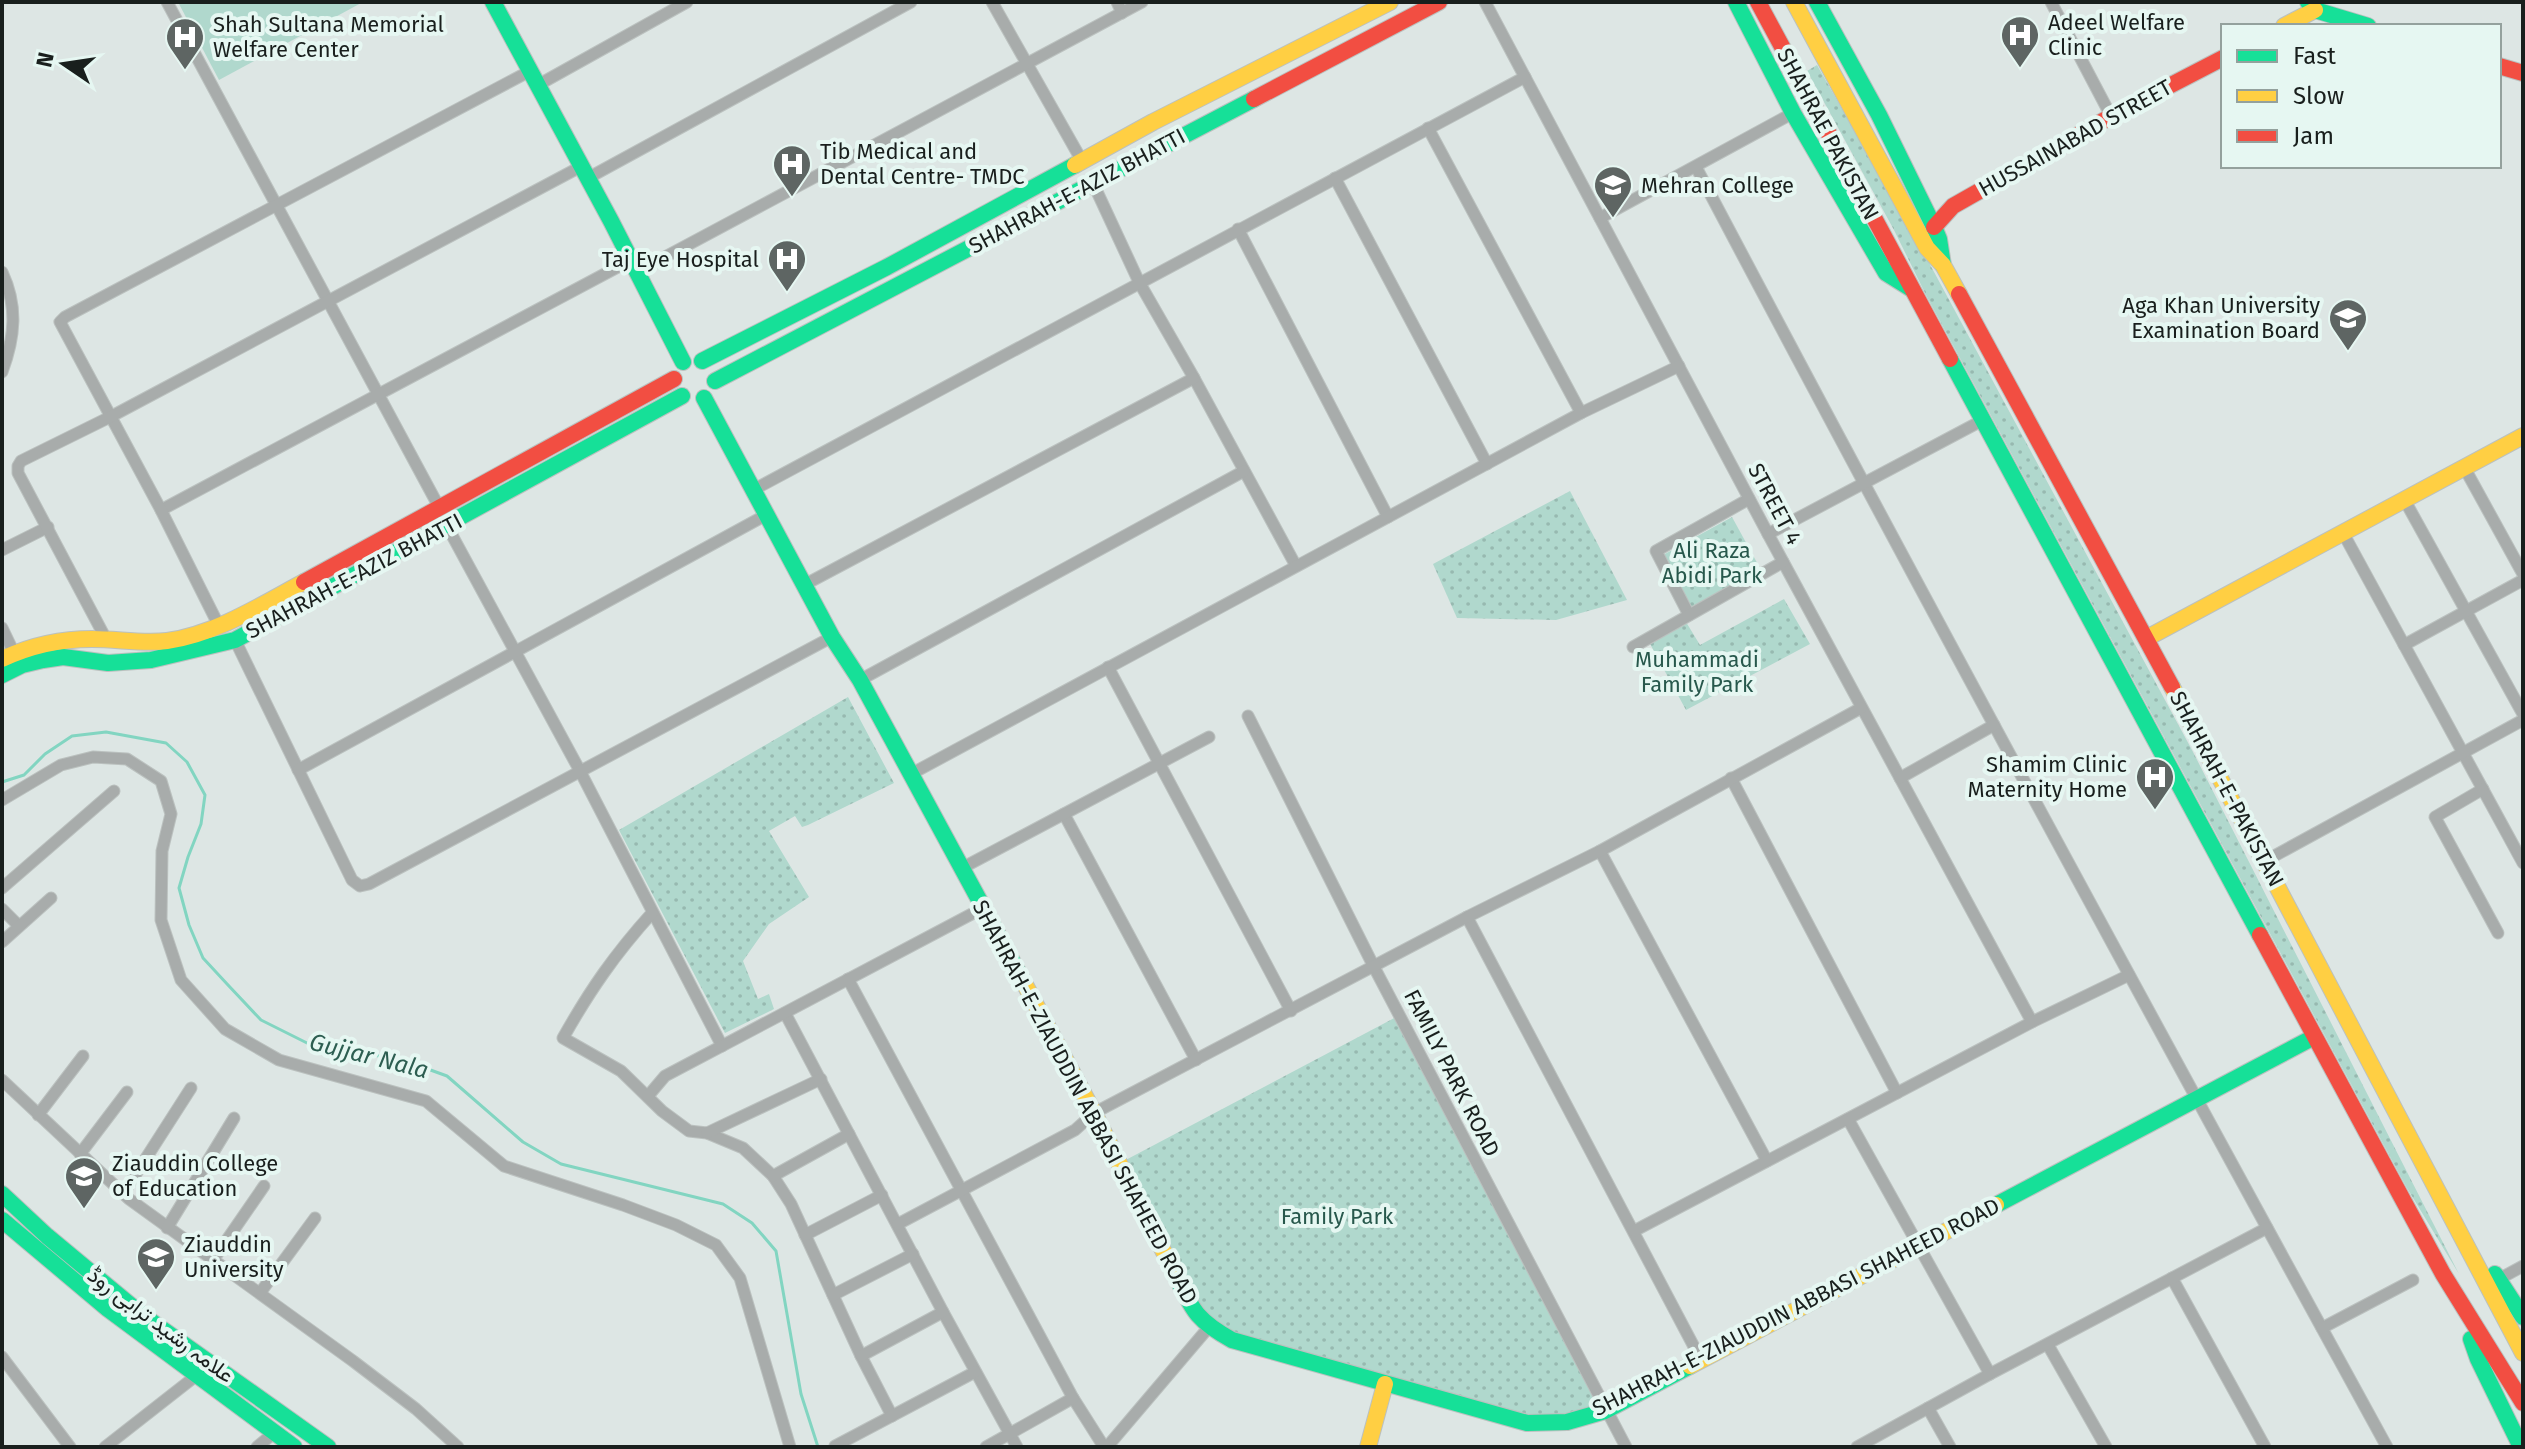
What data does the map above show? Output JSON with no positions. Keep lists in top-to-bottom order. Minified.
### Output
{"streets":{"main road":["SHAHRAE PAKISTAN","HUSSAINABAD STREET","SHAHRAH-E-AZIZ BHATTI","SHAHRAH-E-PAKISTAN","SHAHRAH-E-ZIAUDDIN ABBASI SHAHEED ROAD","علامہ رشید ترابی روڈ"],"street":["STREET 4","FAMILY PARK ROAD"]},"crossings":[["SHAHRAE PAKISTAN","SHAHRAH-E-PAKISTAN"],["SHAHRAH-E-AZIZ BHATTI","SHAHRAH-E-ZIAUDDIN ABBASI SHAHEED ROAD"],["SHAHRAH-E-PAKISTAN","SHAHRAH-E-ZIAUDDIN ABBASI SHAHEED ROAD"],["FAMILY PARK ROAD","SHAHRAH-E-ZIAUDDIN ABBASI SHAHEED ROAD"]],"water":["Gujjar Nala"],"parks":["Ali Raza Abidi Park","Muhammadi Family Park","Family Park"],"places":{"hospital":["Adeel Welfare Clinic","Shah Sultana Memorial Welfare Center","Tib Medical and Dental Centre- TMDC","Taj Eye Hospital","Shamim Clinic Maternity Home"],"school or university":["Mehran College","Aga Khan University Examination Board","Ziauddin College of Education","Ziauddin University"]},"legend":["Fast","Slow","Jam"],"north":"left"}
